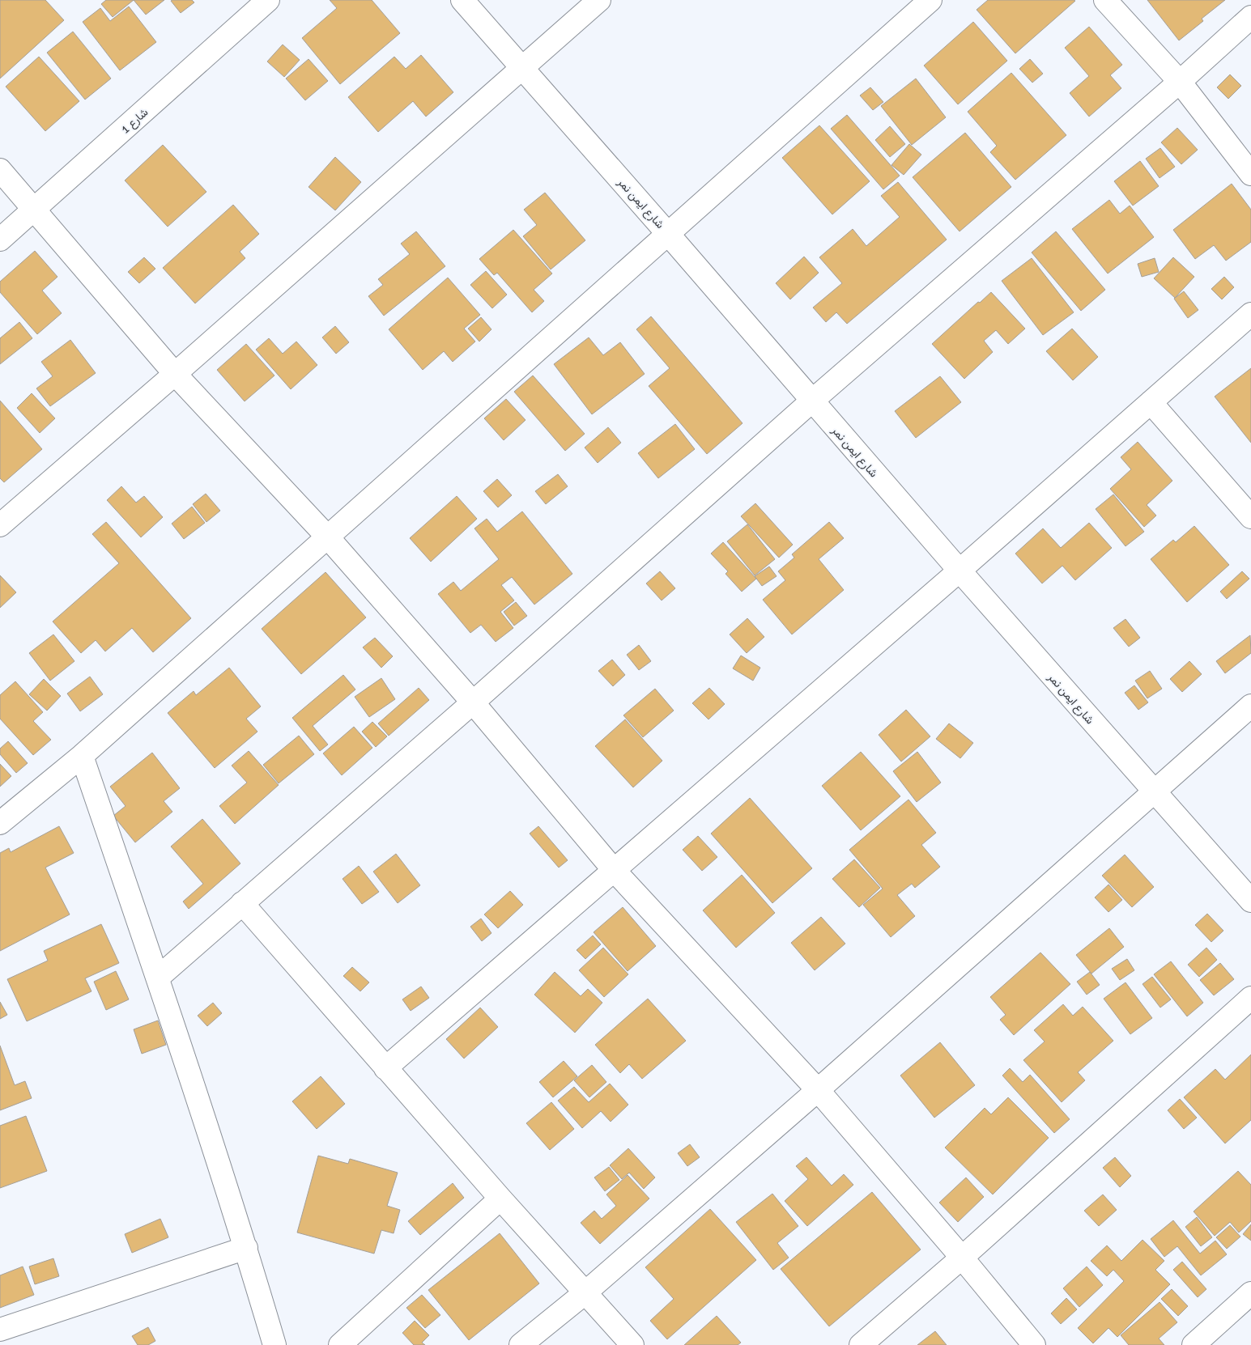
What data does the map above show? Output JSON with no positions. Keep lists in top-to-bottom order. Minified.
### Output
{"streets":{"street":["شارع 1","شارع ايمن نمر"]}}
